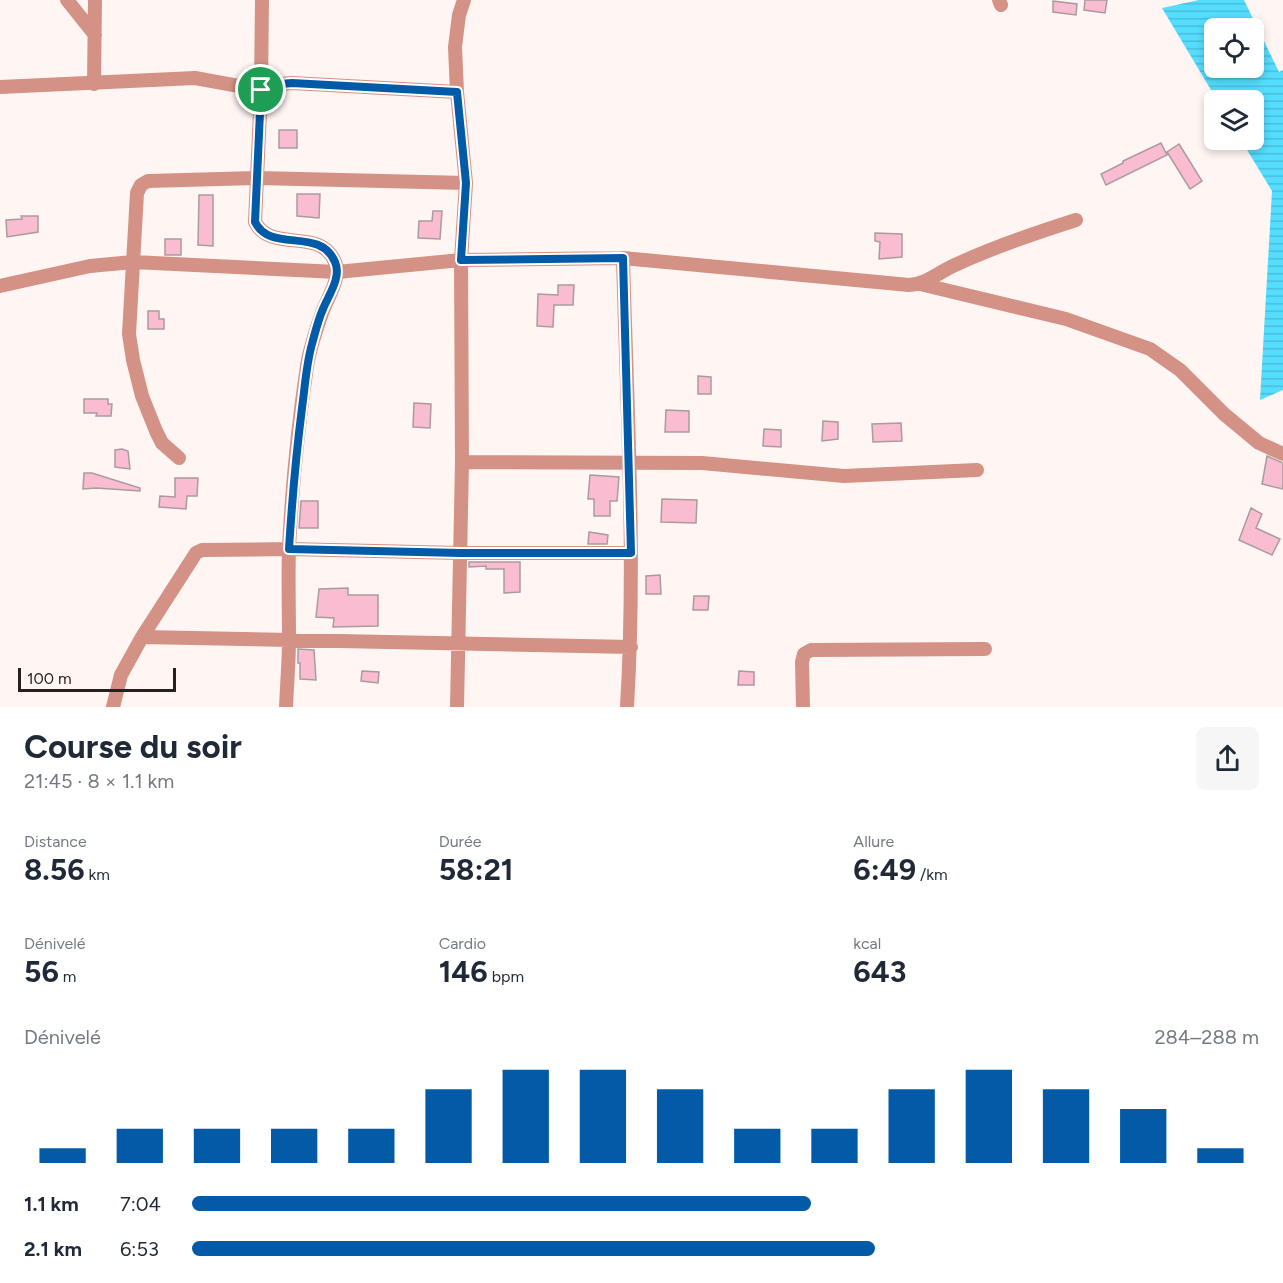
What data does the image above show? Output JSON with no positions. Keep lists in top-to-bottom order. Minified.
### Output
{"scale_bar":"100 m","page":{"scale":"100 m","heading":["Course du soir","21:45 · 8 × 1.1 km"],"stats":[["Distance","8.56 km"],["Durée","58:21"],["Allure","6:49 /km"],["Dénivelé","56 m"],["Cardio","146 bpm"],["kcal","643"]],"chart":["Dénivelé","284–288 m"],"list":[{"name":"1.1 km","note":"7:04"},{"name":"2.1 km","note":"6:53"}]}}
